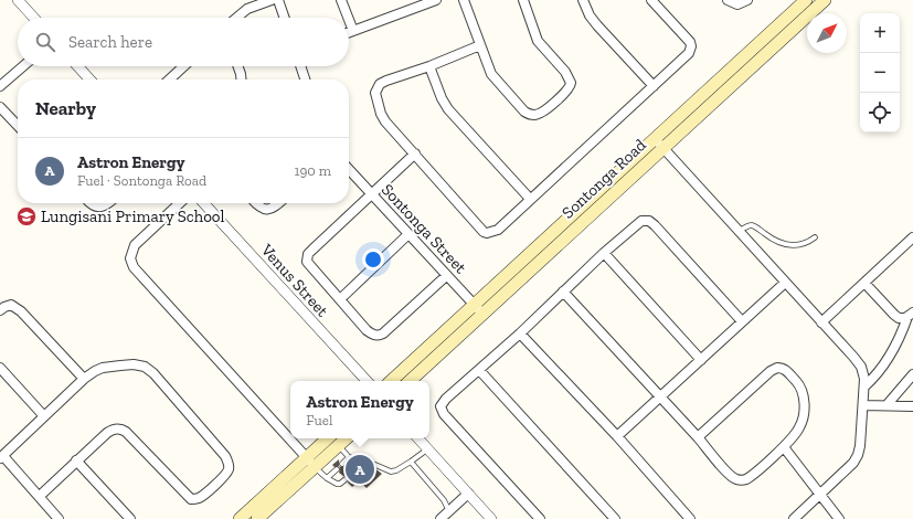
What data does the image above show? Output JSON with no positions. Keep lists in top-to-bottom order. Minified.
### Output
{"streets":{"main road":["Sontonga Road"],"street":["Sontonga Street","Venus Street"]},"crossings":[["Sontonga Road","Sontonga Street"]],"places":{"school or university":["Lungisani Primary School"]},"north":"top right","page":{"map_buttons":["+","−"],"search":"Search here","heading":"Nearby","list":[{"mark":"A","name":"Astron Energy","note":"Fuel · Sontonga Road","value":"190 m"}],"popup":["Astron Energy","Fuel"],"pins":"A"}}
